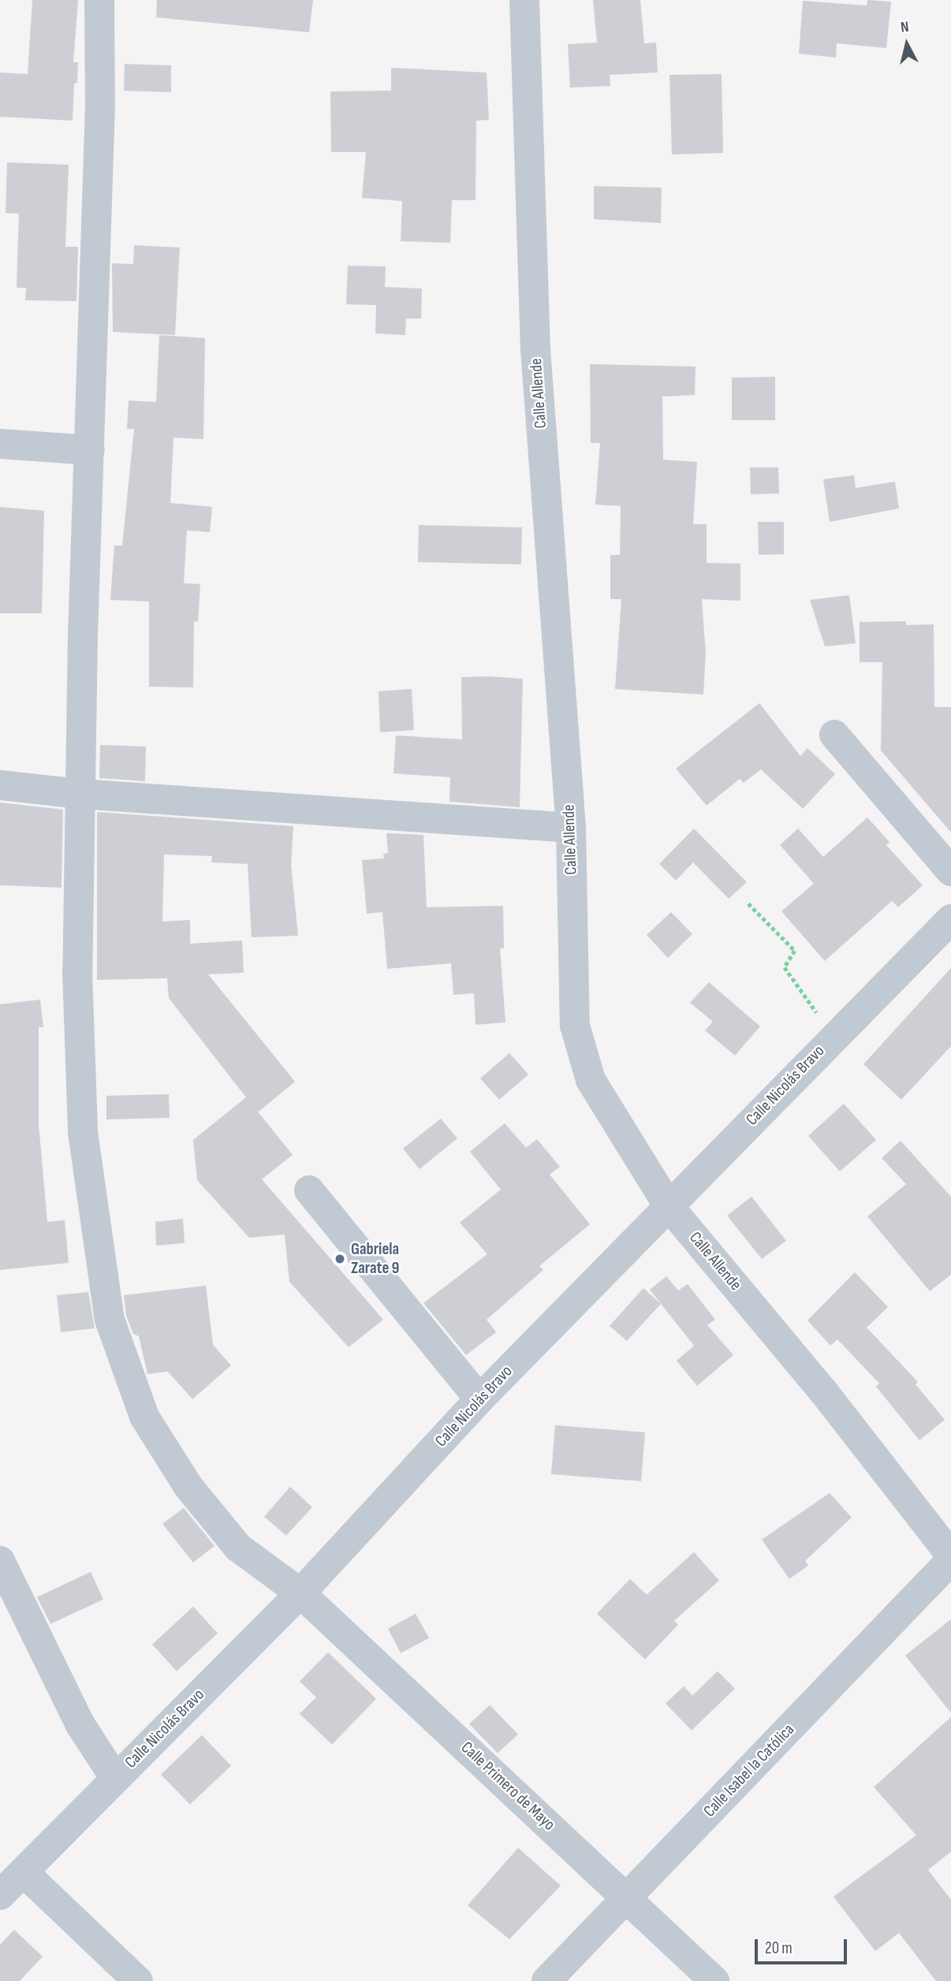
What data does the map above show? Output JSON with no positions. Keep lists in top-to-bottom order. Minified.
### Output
{"streets":{"street":["Calle Allende","Calle Nicolás Bravo","Calle Isabel la Católica","Calle Primero de Mayo"]},"crossings":[["Calle Allende","Calle Nicolás Bravo"],["Calle Nicolás Bravo","Calle Primero de Mayo"],["Calle Isabel la Católica","Calle Primero de Mayo"]],"places":["Gabriela Zarate 9"],"scale_bar":"20 m","north":"top"}
